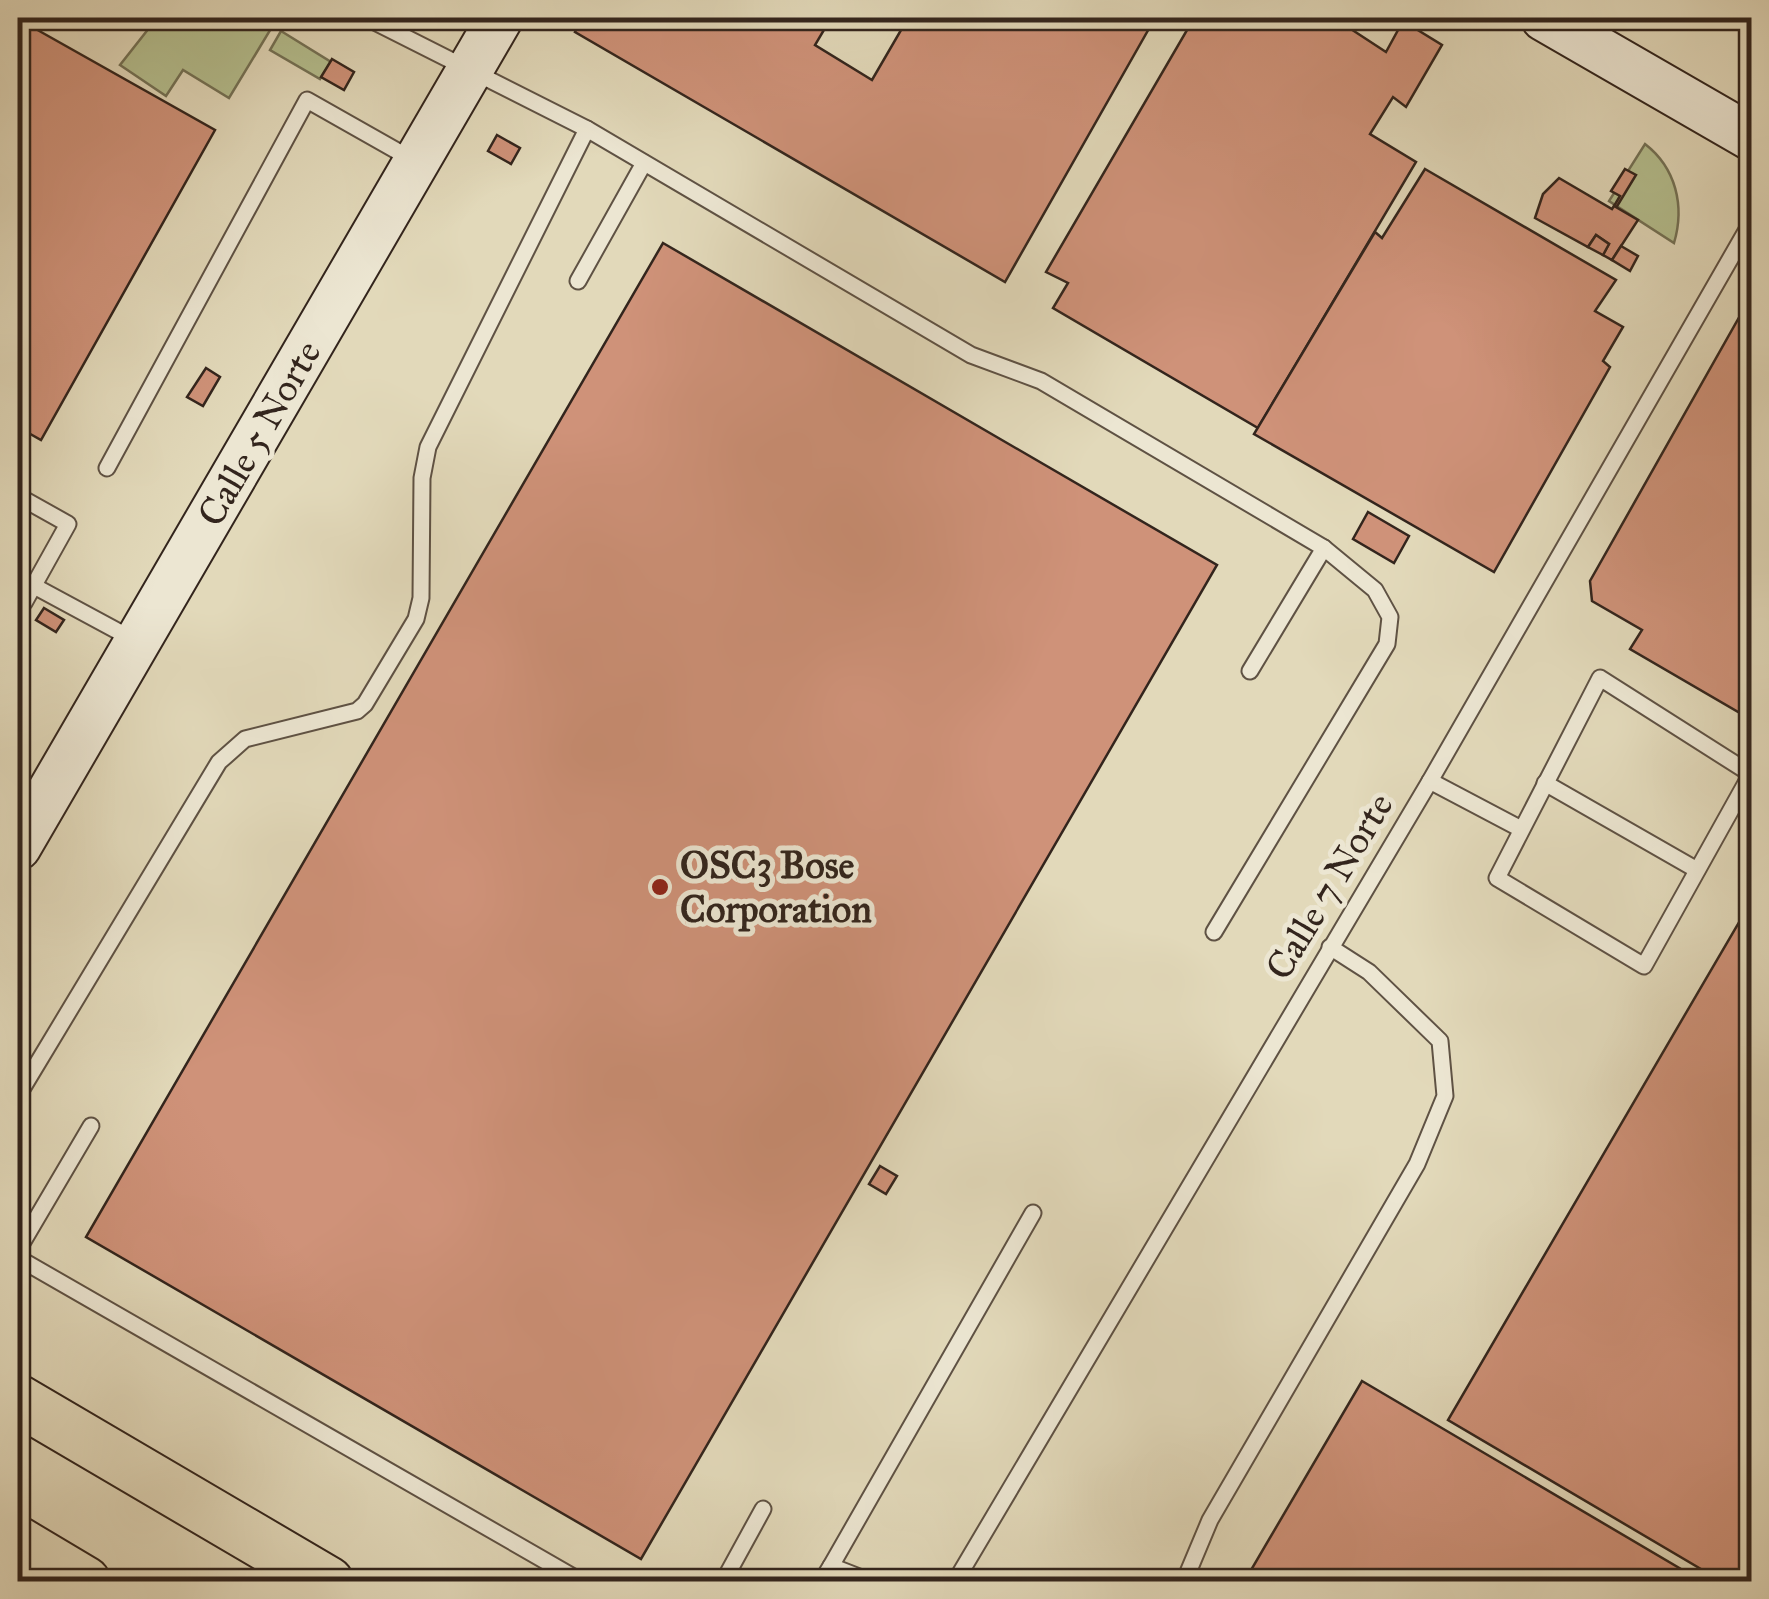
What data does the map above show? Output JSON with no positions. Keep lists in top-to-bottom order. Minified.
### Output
{"streets":{"street":["Calle 5 Norte"],"lane":["Calle 7 Norte"]},"places":["OSC3 Bose Corporation"]}
